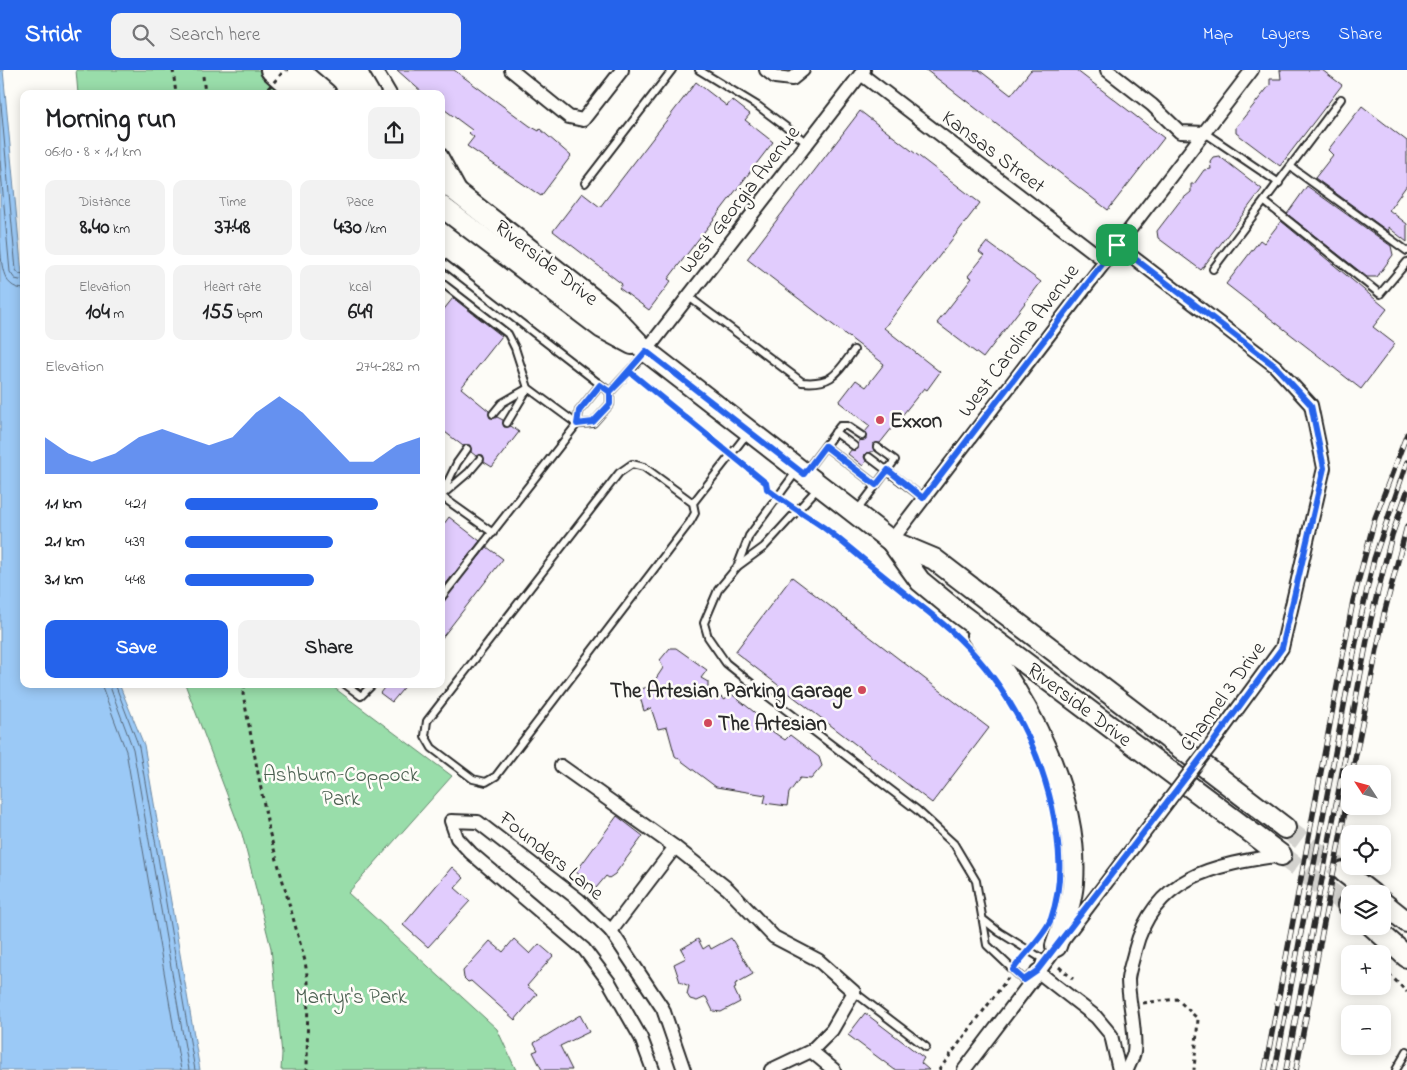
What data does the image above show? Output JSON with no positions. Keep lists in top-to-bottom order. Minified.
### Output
{"streets":{"main road":["Riverside Drive"],"street":["Kansas Street","West Georgia Avenue","West Carolina Avenue","Channel 3 Drive","Founders Lane"]},"crossings":[["Kansas Street","West Georgia Avenue"],["Kansas Street","West Carolina Avenue"],["West Georgia Avenue","Riverside Drive"],["Riverside Drive","West Carolina Avenue"],["West Carolina Avenue","Channel 3 Drive"]],"parks":["Ashburn-Coppock Park","Martyr's Park"],"places":["Exxon","The Artesian Parking Garage","The Artesian"],"north":"top left","page":{"header":"Stridr","search":"Search here","nav":["Map","Layers","Share"],"heading":["Morning run","06:10 · 8 × 1.1 km"],"stats":[["Distance","8.40 km"],["Time","37:48"],["Pace","4:30 /km"],["Elevation","104 m"],["Heart rate","155 bpm"],["kcal","649"]],"chart":["Elevation","274–282 m"],"list":[{"name":"1.1 km","note":"4:21"},{"name":"2.1 km","note":"4:39"},{"name":"3.1 km","note":"4:48"}],"buttons":["Save","Share"],"map_buttons":["+","−"]}}
